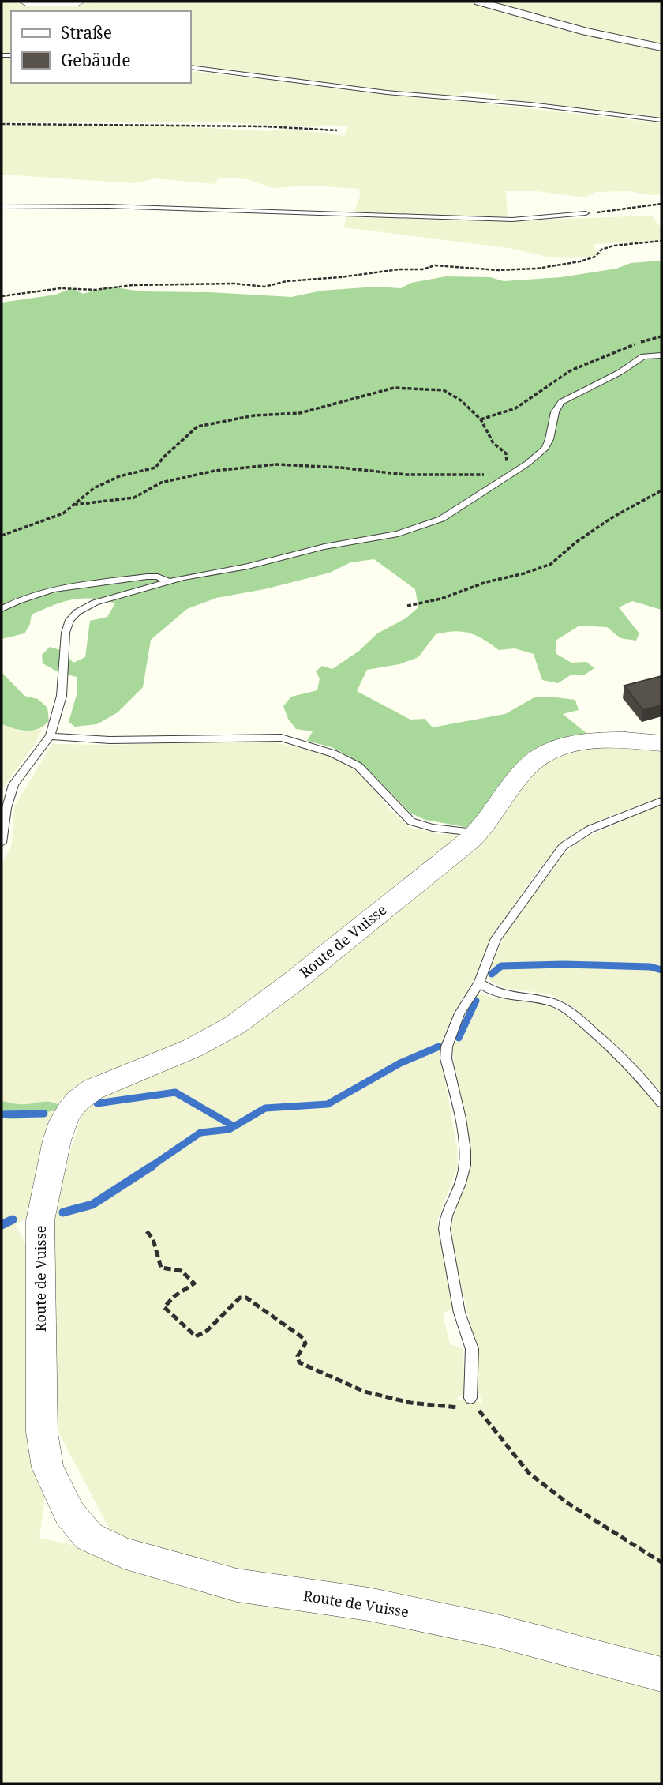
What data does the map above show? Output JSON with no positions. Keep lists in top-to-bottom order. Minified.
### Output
{"streets":{"street":["Route de Vuisse"]},"legend":["Straße","Gebäude"]}
